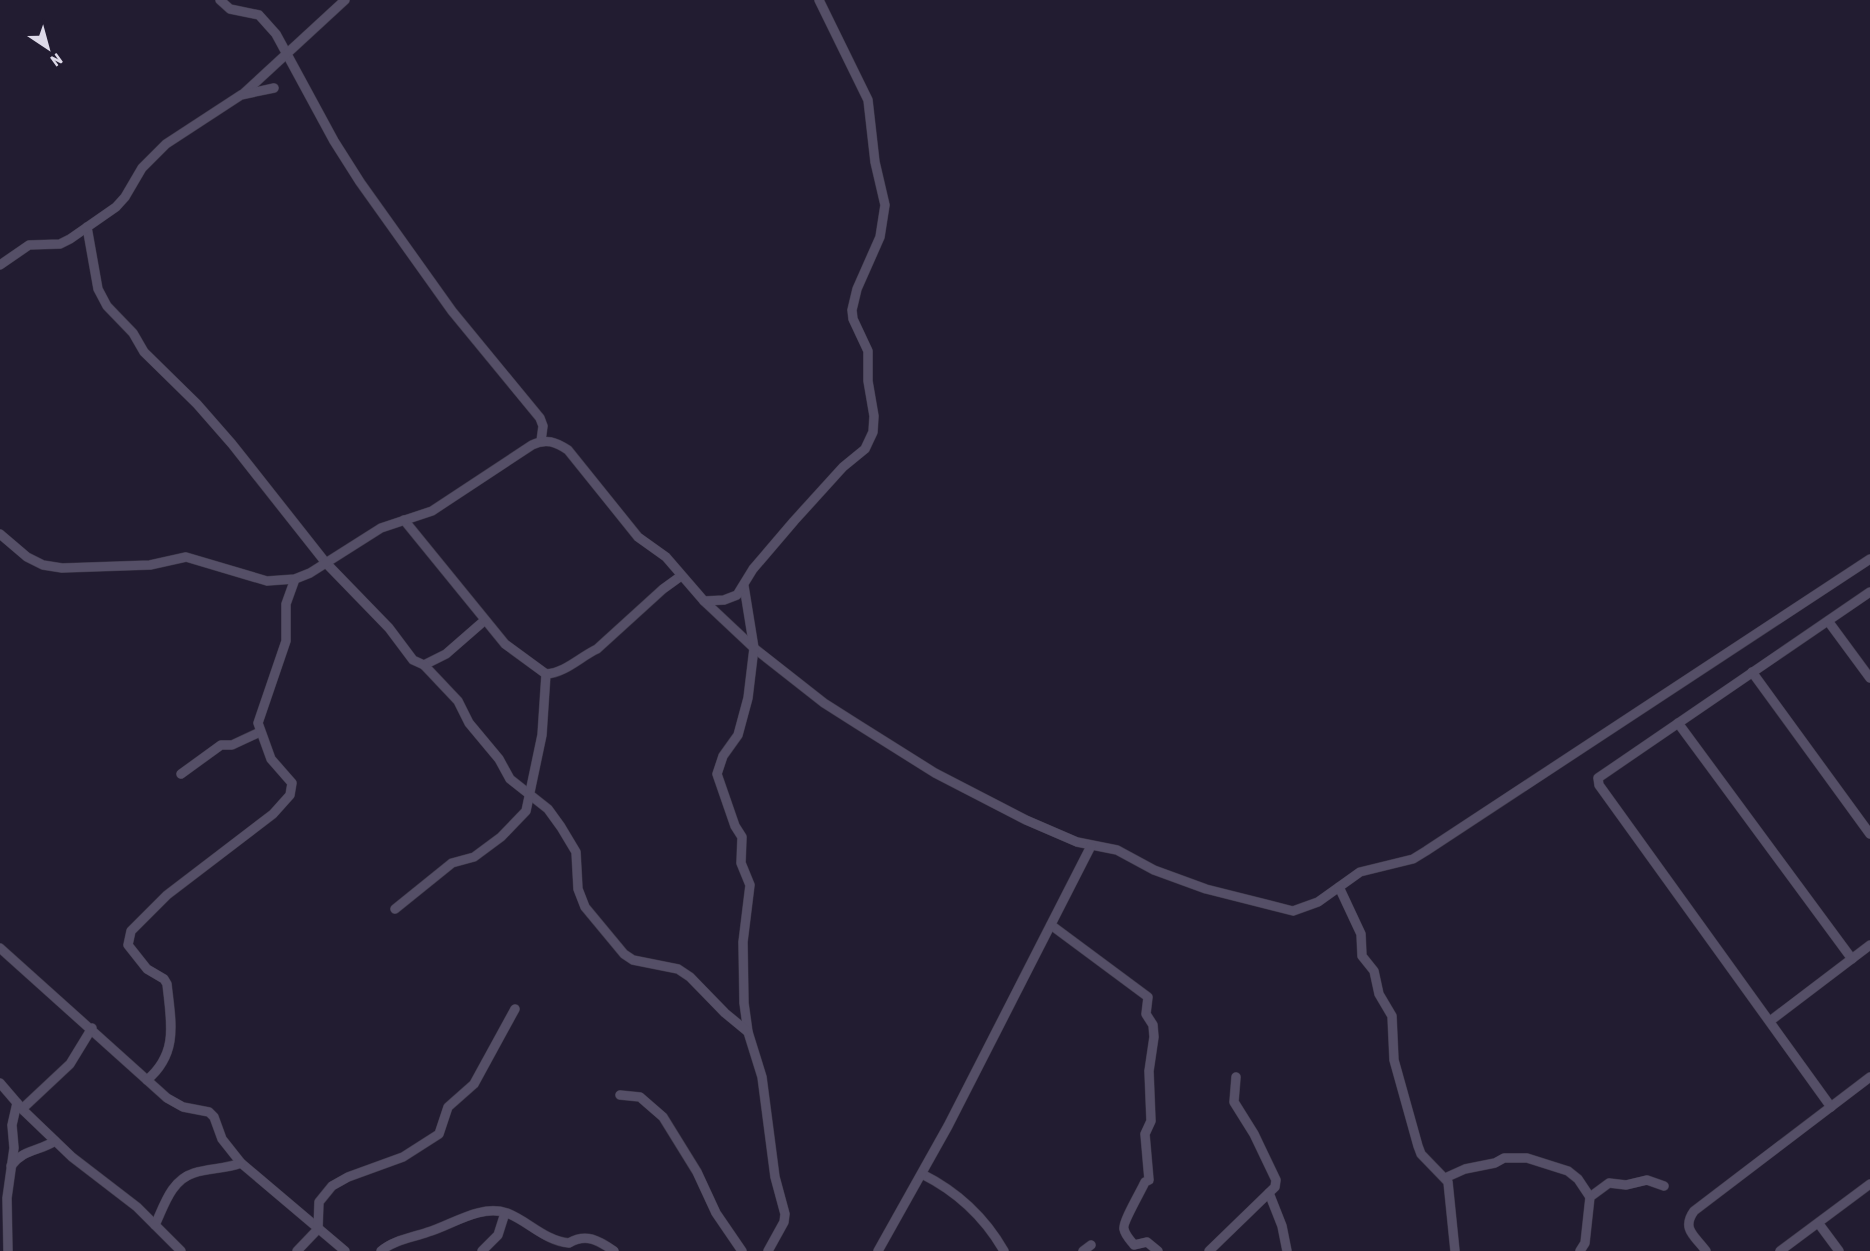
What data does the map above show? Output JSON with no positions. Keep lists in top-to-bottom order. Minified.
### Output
{"north":"bottom right"}
